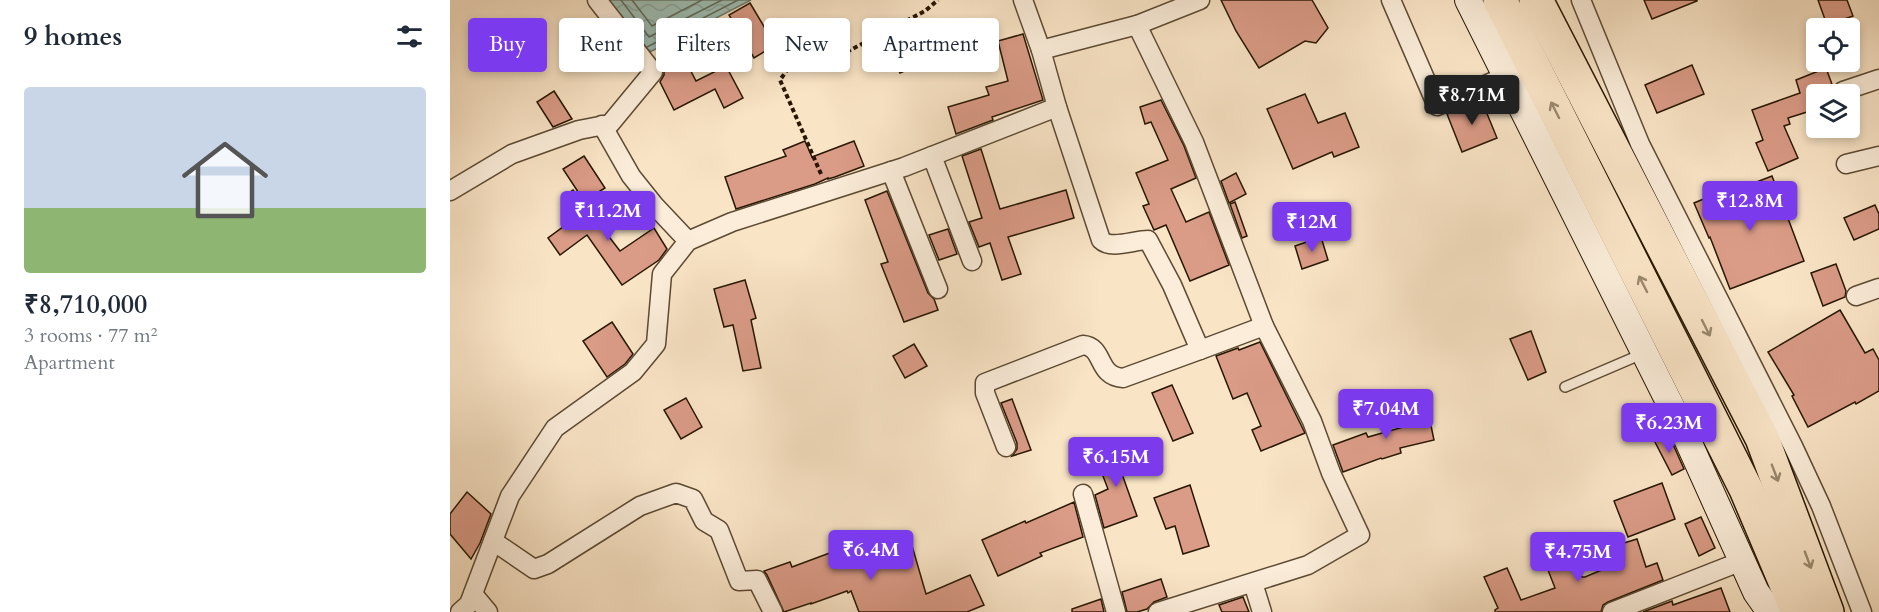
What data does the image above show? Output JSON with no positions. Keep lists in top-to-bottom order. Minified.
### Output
{"page":{"heading":"9 homes","chip":["Buy","Rent","Filters","New","Apartment"],"list":[{"name":"₹8,710,000","note":"3 rooms · 77 m² · Apartment"}],"price":["₹8.71M","₹12.8M","₹11.2M","₹12M","₹7.04M","₹6.23M","₹6.15M","₹6.4M","₹4.75M"]}}
